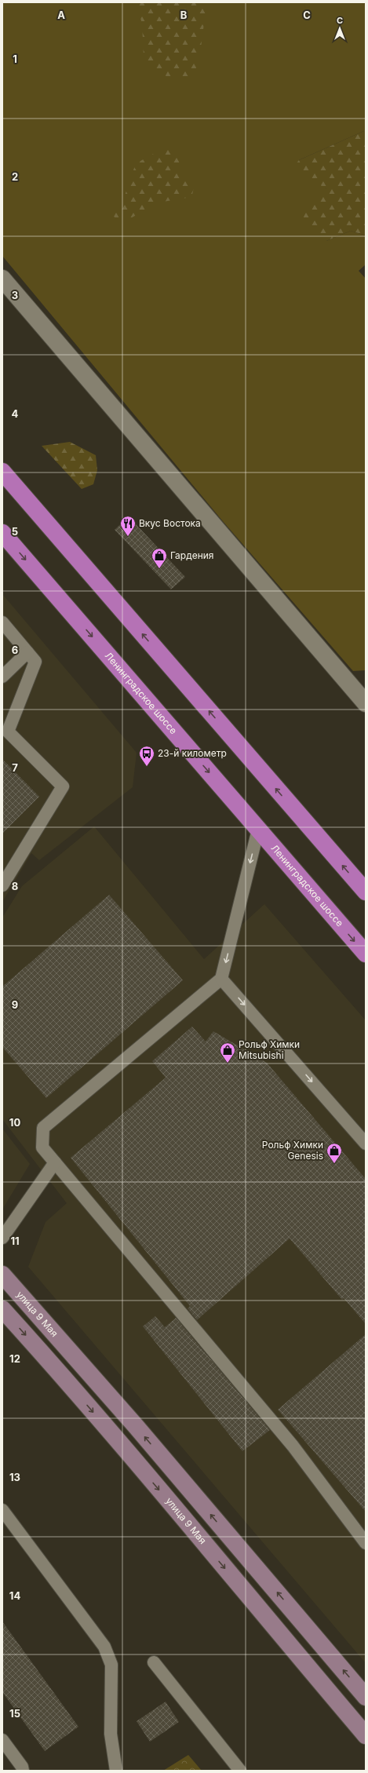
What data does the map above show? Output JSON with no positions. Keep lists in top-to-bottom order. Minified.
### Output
{"streets":{"highway":["Ленинградское шоссе"],"main road":["улица 9 Мая"]},"places":{"restaurant":["Вкус Востока"],"shop":["Гардения","Рольф Химки Mitsubishi","Рольф Химки Genesis"],"bus stop":["23-й километр"]},"north":"top","grid":{"columns":["A","B","C"],"rows":["1","2","3","4","5","6","7","8","9","10","11","12","13","14","15"]}}
